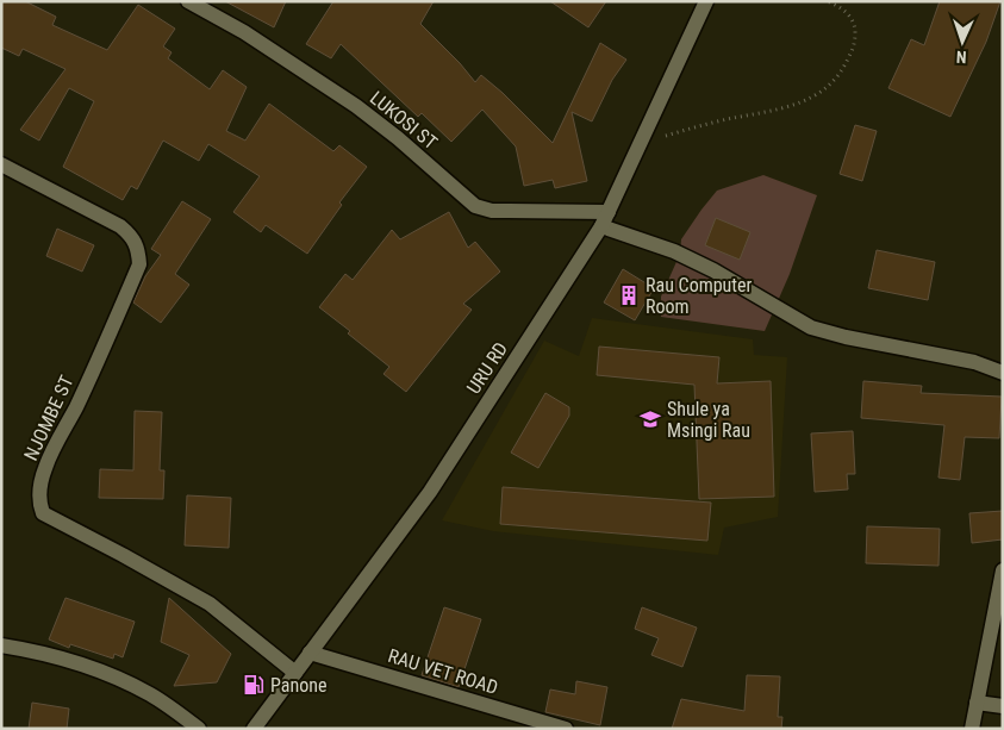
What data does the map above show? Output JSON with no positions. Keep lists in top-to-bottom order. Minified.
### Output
{"streets":{"street":["LUKOSI ST","URU RD","NJOMBE ST","RAU VET ROAD"]},"crossings":[["LUKOSI ST","URU RD"],["URU RD","NJOMBE ST"],["URU RD","RAU VET ROAD"]],"places":{"building":["Rau Computer Room"],"school or university":["Shule ya Msingi Rau"],"fuel station":["Panone"]},"north":"bottom"}
